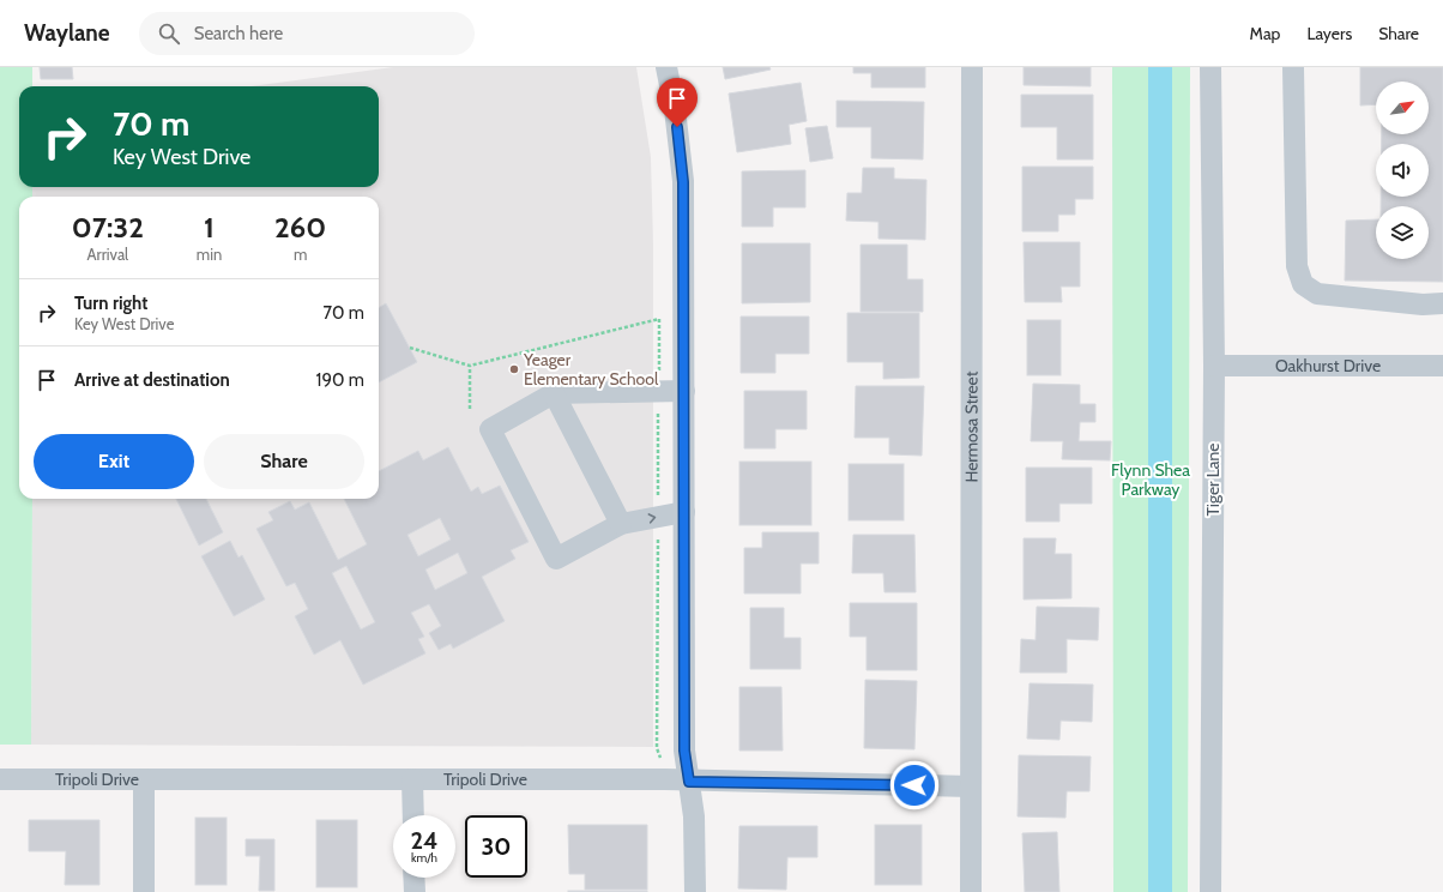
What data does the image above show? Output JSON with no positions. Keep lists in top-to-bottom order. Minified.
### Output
{"streets":{"street":["Oakhurst Drive","Hermosa Street","Tiger Lane","Tripoli Drive"]},"crossings":[["Oakhurst Drive","Tiger Lane"],["Hermosa Street","Tripoli Drive"]],"parks":["Flynn Shea Parkway"],"places":["Yeager Elementary School"],"north":"top right","page":{"header":"Waylane","search":"Search here","nav":["Map","Layers","Share"],"turn":["70 m","Key West Drive"],"eta":["07:32","Arrival","1","min","260","m"],"list":[{"name":"Turn right","note":"Key West Drive","value":"70 m"},{"name":"Arrive at destination","value":"190 m"}],"buttons":["Exit","Share"],"speed":"24 km/h","limit":"30"}}
